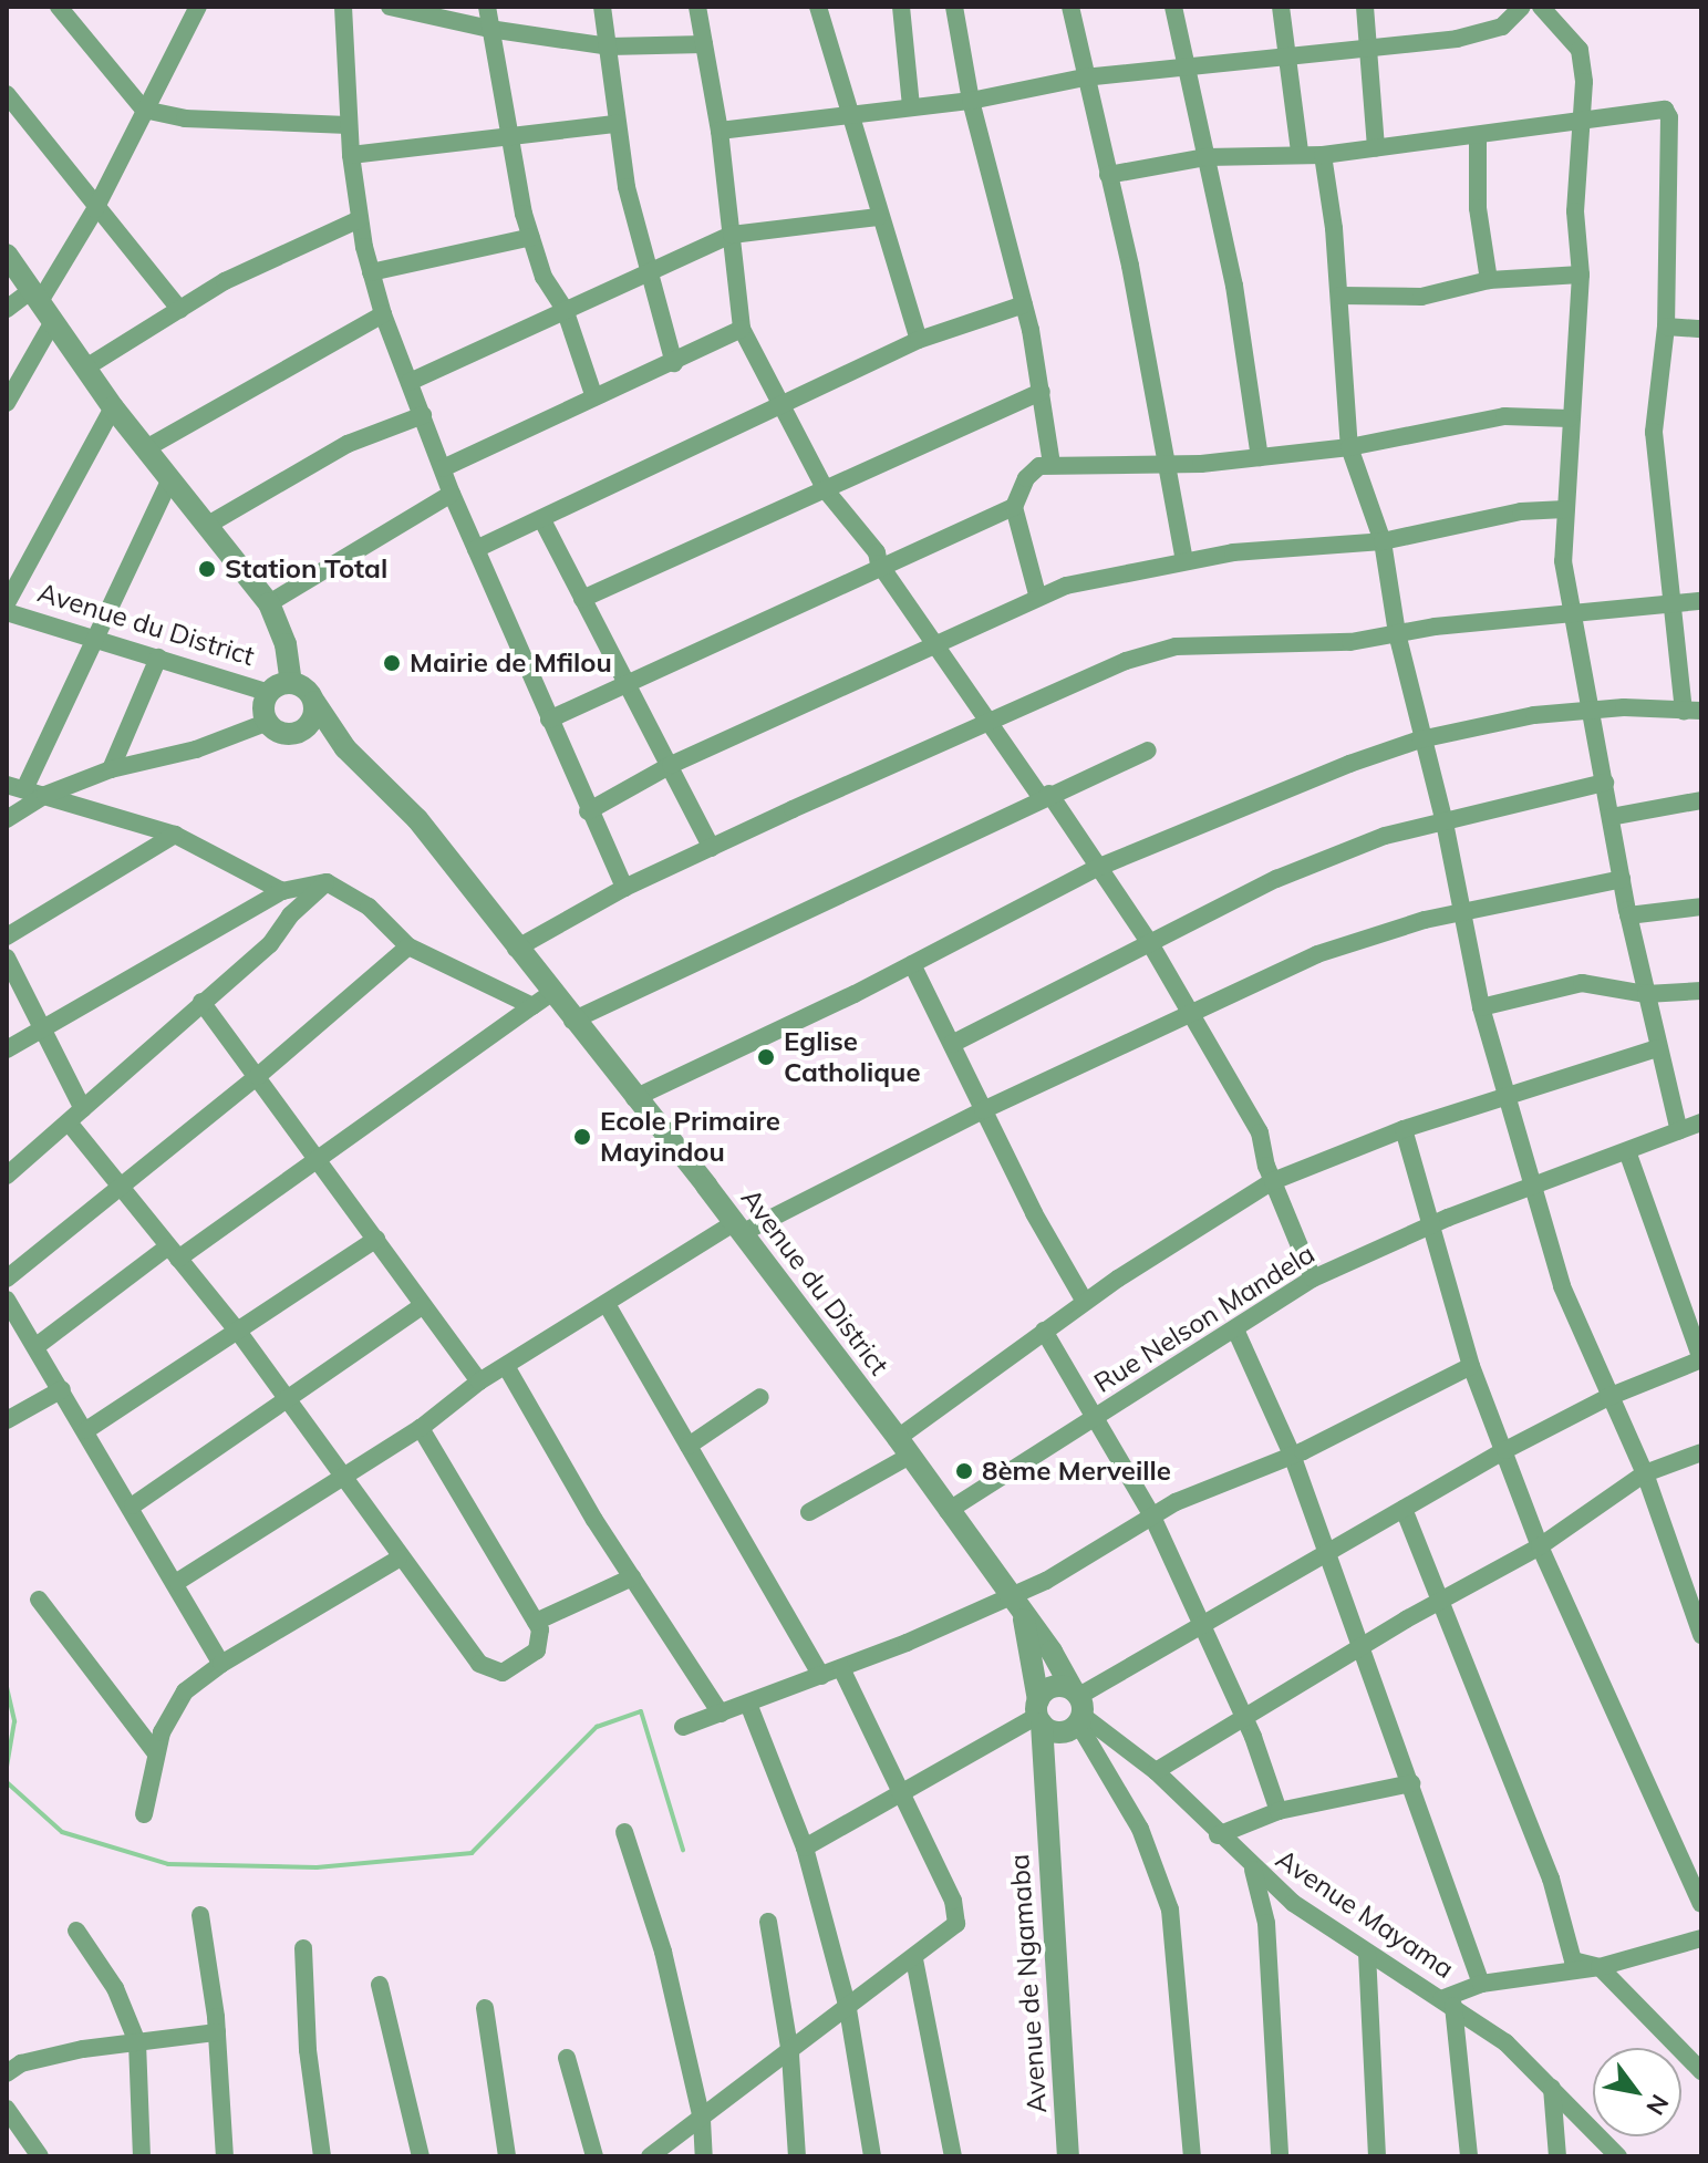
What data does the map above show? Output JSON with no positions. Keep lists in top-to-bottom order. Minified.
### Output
{"streets":{"street":["Avenue du District","Rue Nelson Mandela","Avenue Mayama","Avenue de Ngamaba"]},"crossings":[["Avenue du District","Rue Nelson Mandela"],["Avenue du District","Avenue Mayama"],["Avenue du District","Avenue de Ngamaba"],["Avenue Mayama","Avenue de Ngamaba"]],"places":["Station Total","Mairie de Mfilou","Eglise Catholique","Ecole Primaire Mayindou","8ème Merveille"],"north":"bottom right"}
